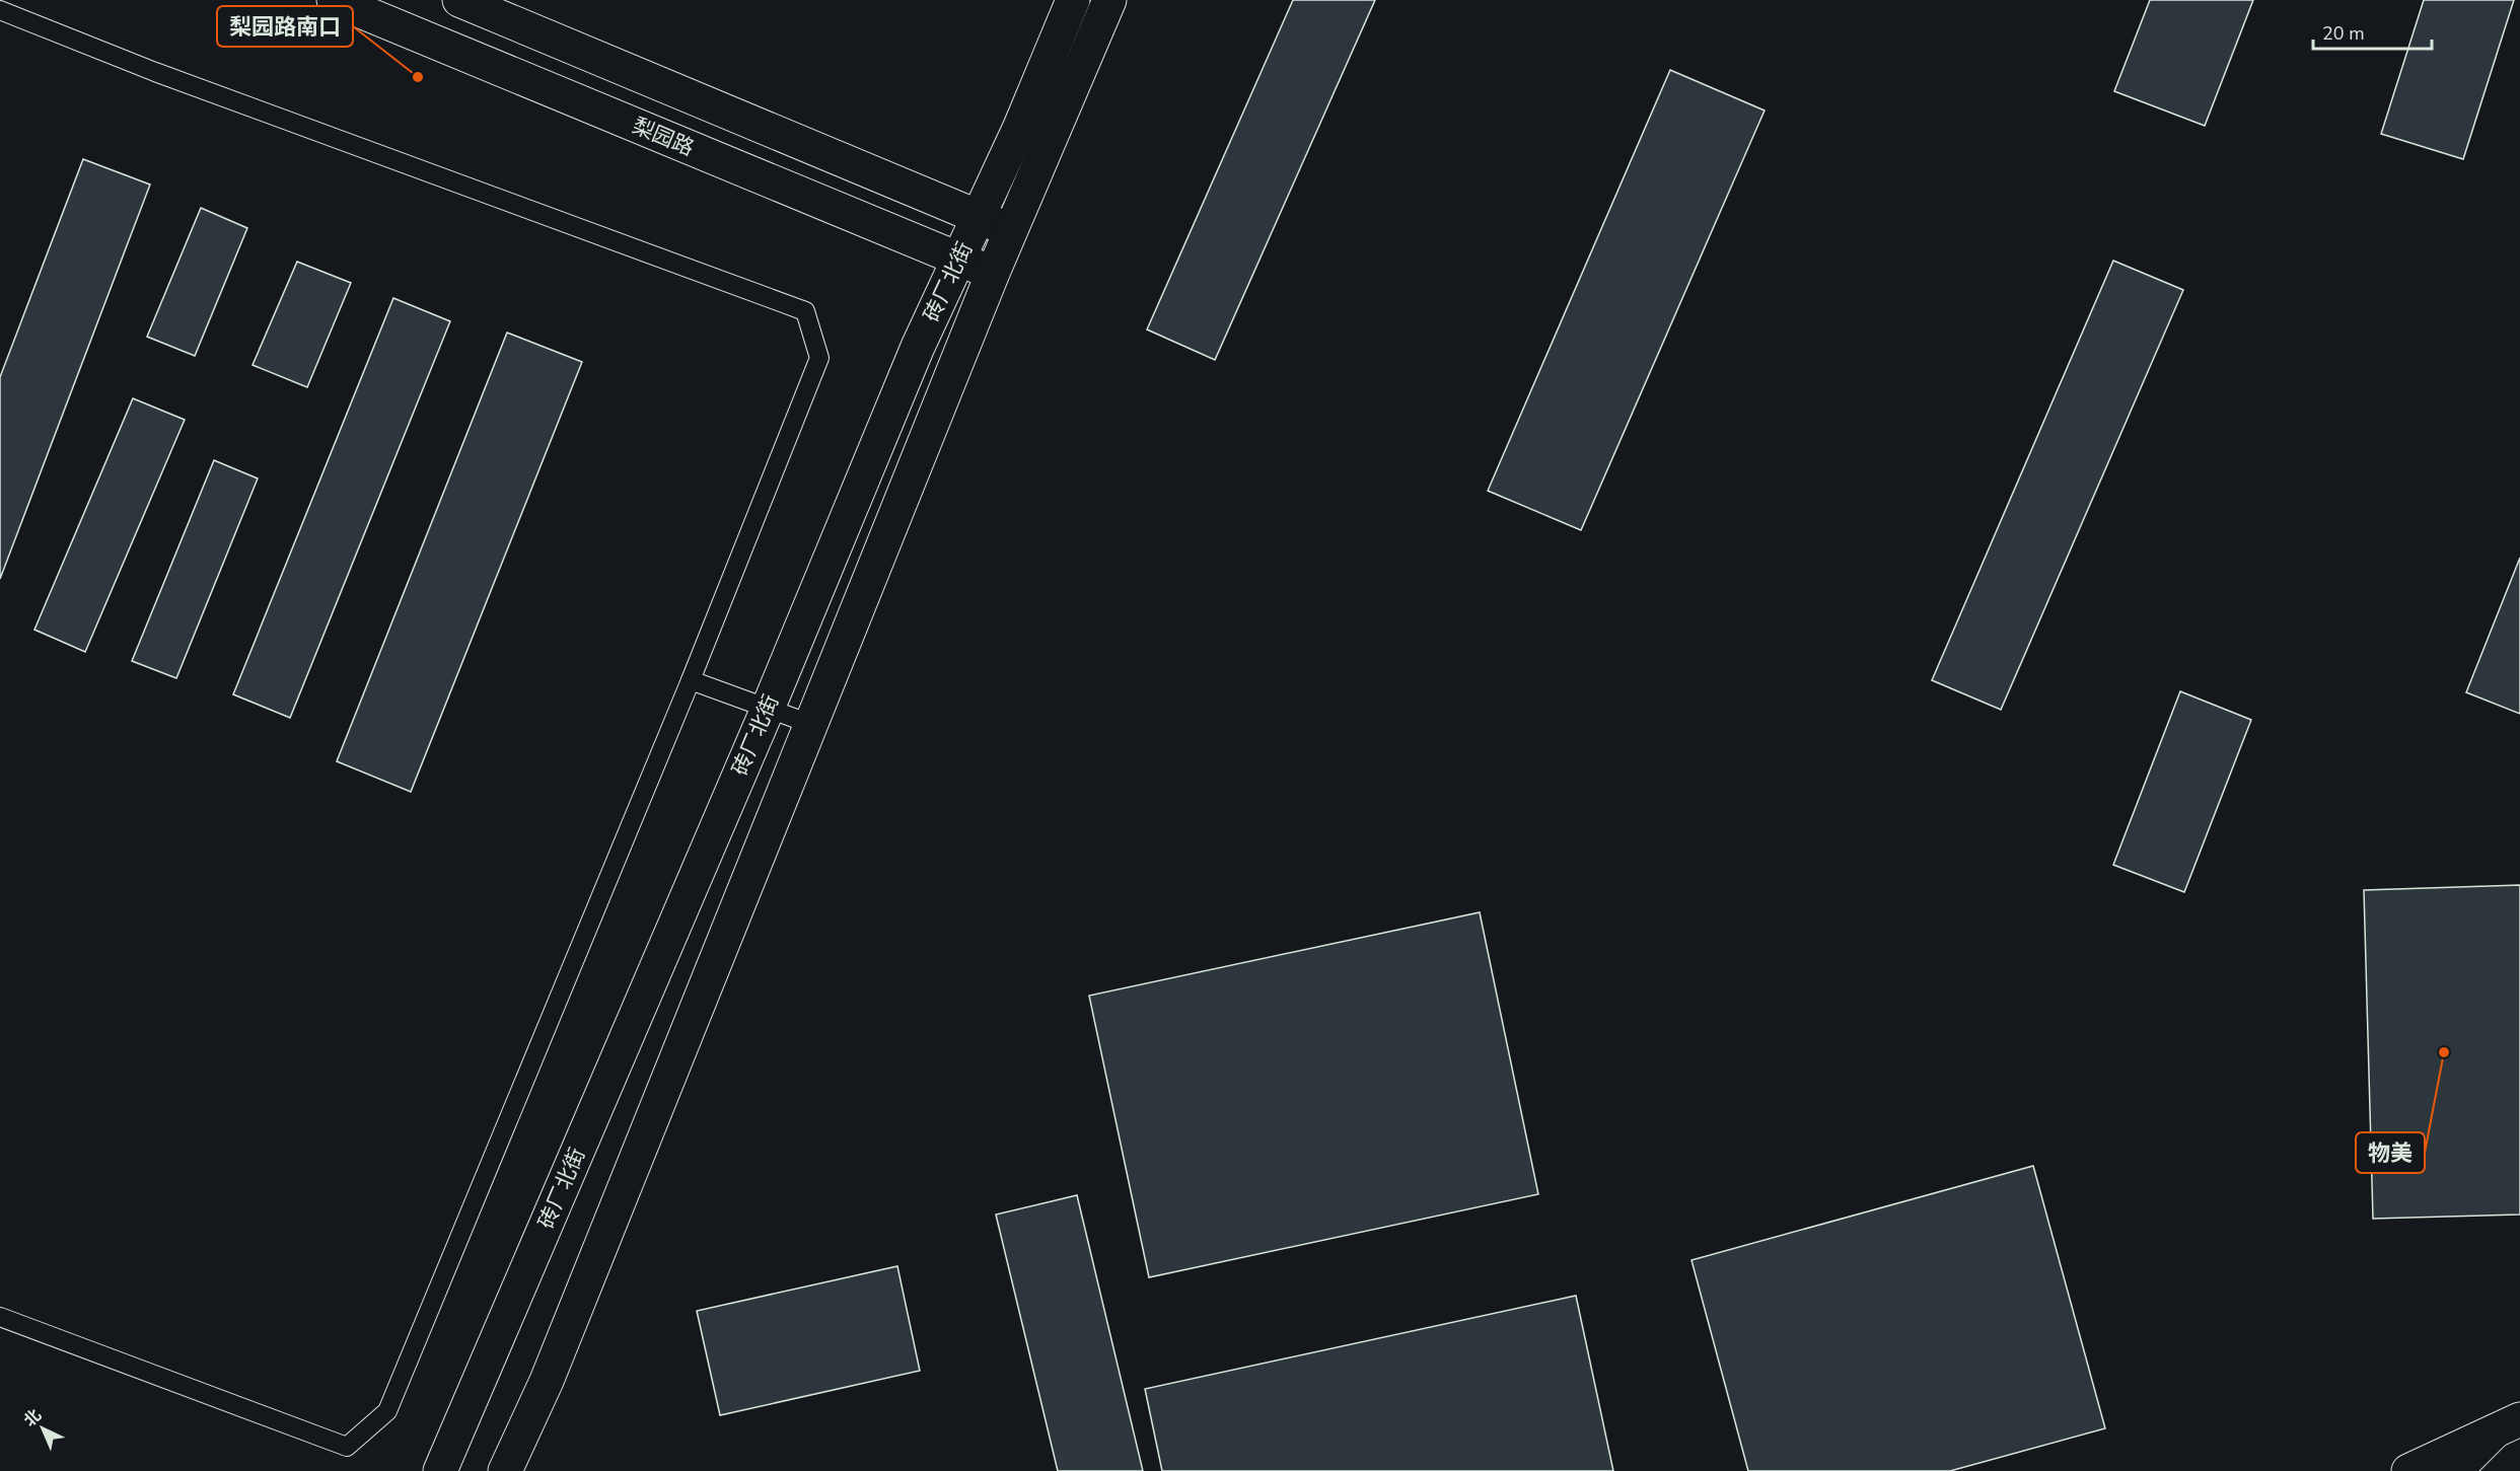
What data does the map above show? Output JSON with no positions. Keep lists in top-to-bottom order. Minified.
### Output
{"streets":{"main road":["梨园路","砖厂北街"]},"crossings":[["梨园路","砖厂北街"]],"places":["梨园路南口","物美"],"scale_bar":"20 m","north":"top left"}
